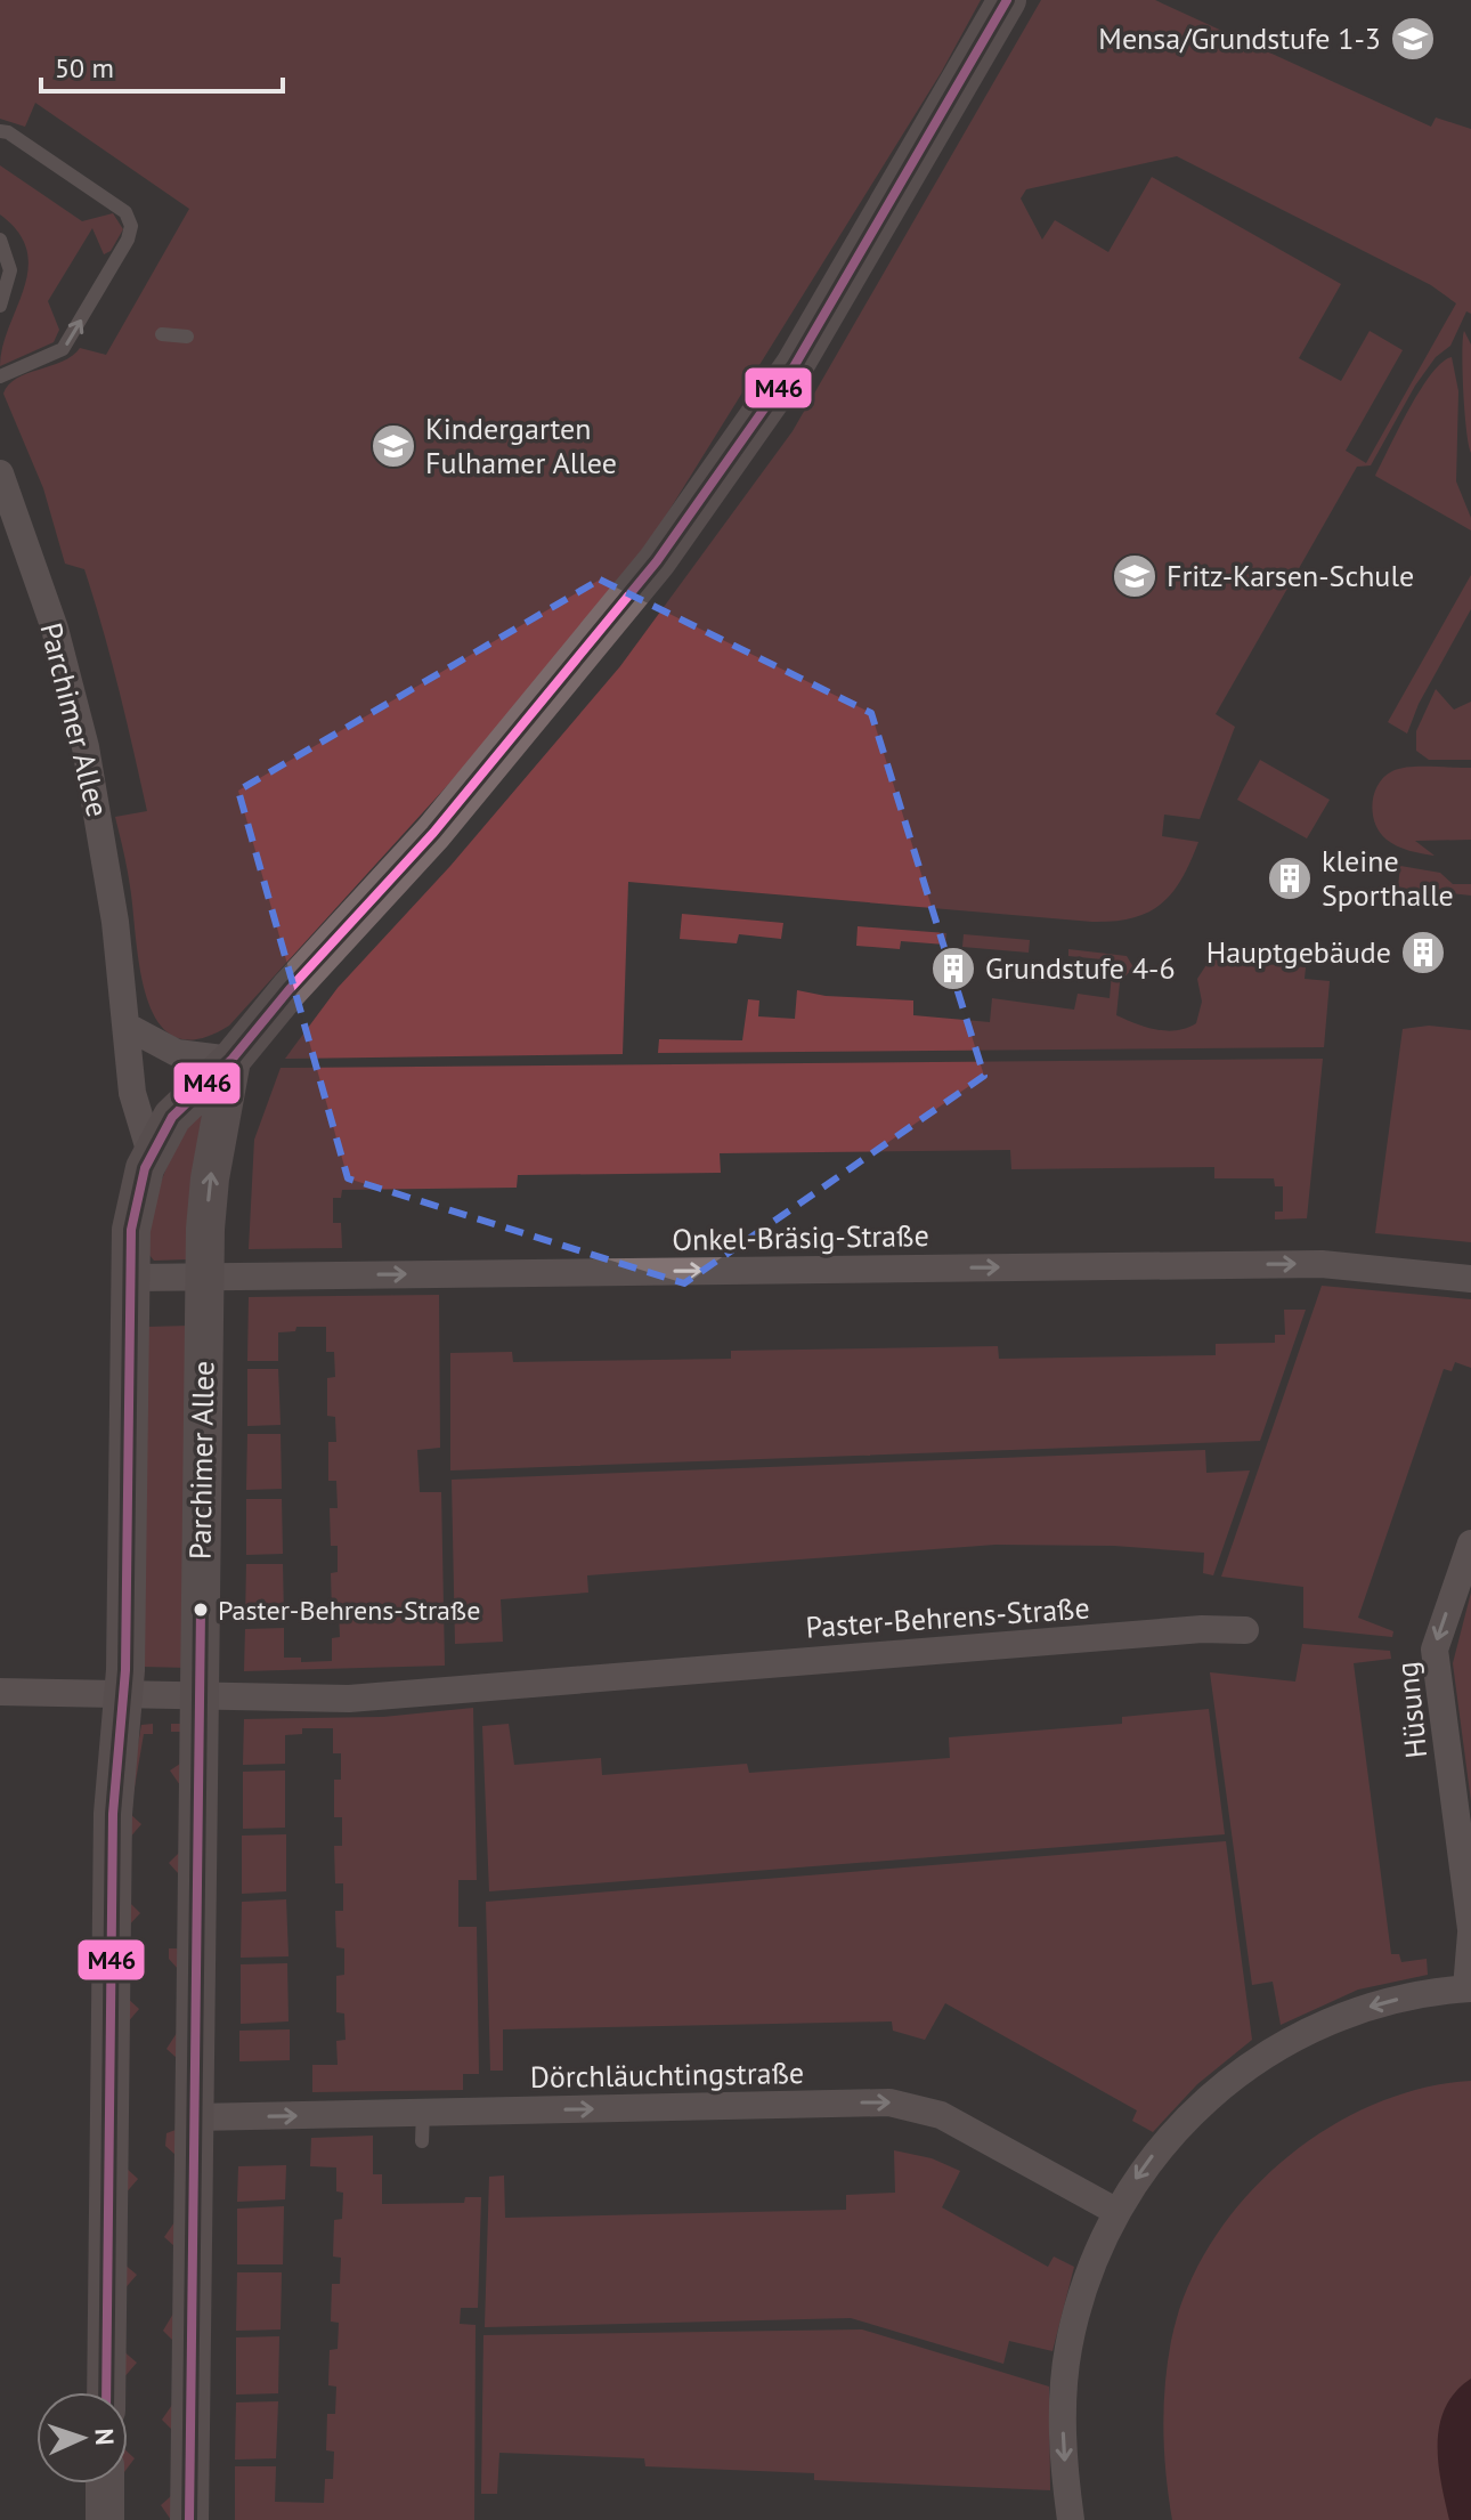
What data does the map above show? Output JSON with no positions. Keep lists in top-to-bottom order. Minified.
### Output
{"streets":{"street":["Parchimer Allee","Onkel-Bräsig-Straße","Paster-Behrens-Straße","Hüsung","Dörchläuchtingstraße"]},"crossings":[["Parchimer Allee","Onkel-Bräsig-Straße"],["Parchimer Allee","Paster-Behrens-Straße"],["Parchimer Allee","Dörchläuchtingstraße"]],"one_way":["Onkel-Bräsig-Straße","Hüsung","Dörchläuchtingstraße"],"places":{"school or university":["Mensa/Grundstufe 1-3","Kindergarten Fulhamer Allee","Fritz-Karsen-Schule"],"building":["kleine Sporthalle","Hauptgebäude","Grundstufe 4-6"],"other":["Paster-Behrens-Straße"]},"lines":["transit line M46"],"scale_bar":"50 m","north":"right"}
